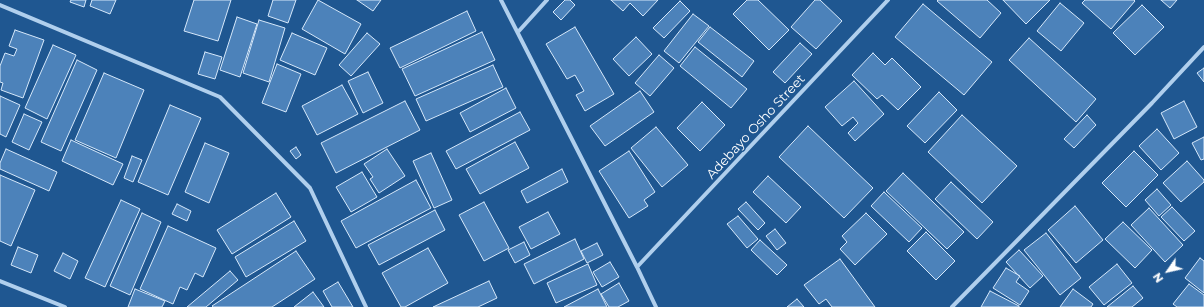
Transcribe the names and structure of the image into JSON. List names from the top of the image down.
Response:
{
  "streets": {
    "street": ["Adebayo Osho Street"]
  },
  "north": "bottom left"
}
